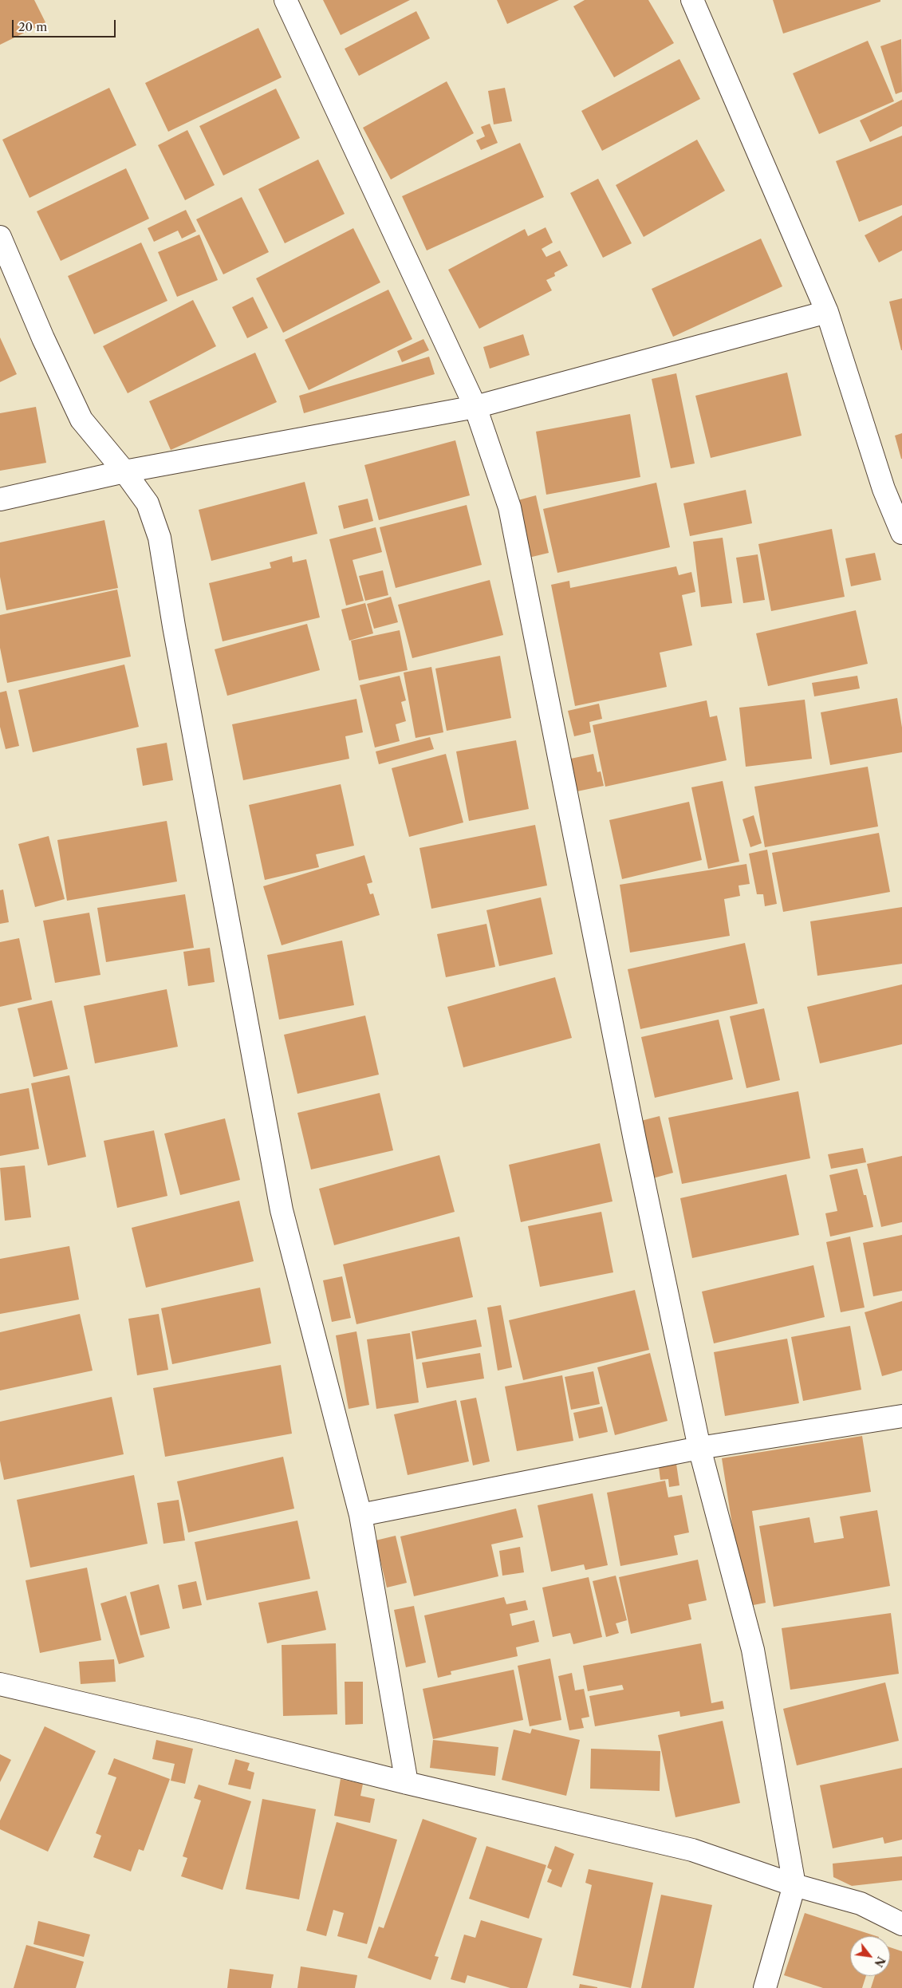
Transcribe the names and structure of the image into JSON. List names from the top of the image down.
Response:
{
  "scale_bar": "20 m",
  "north": "bottom right"
}
